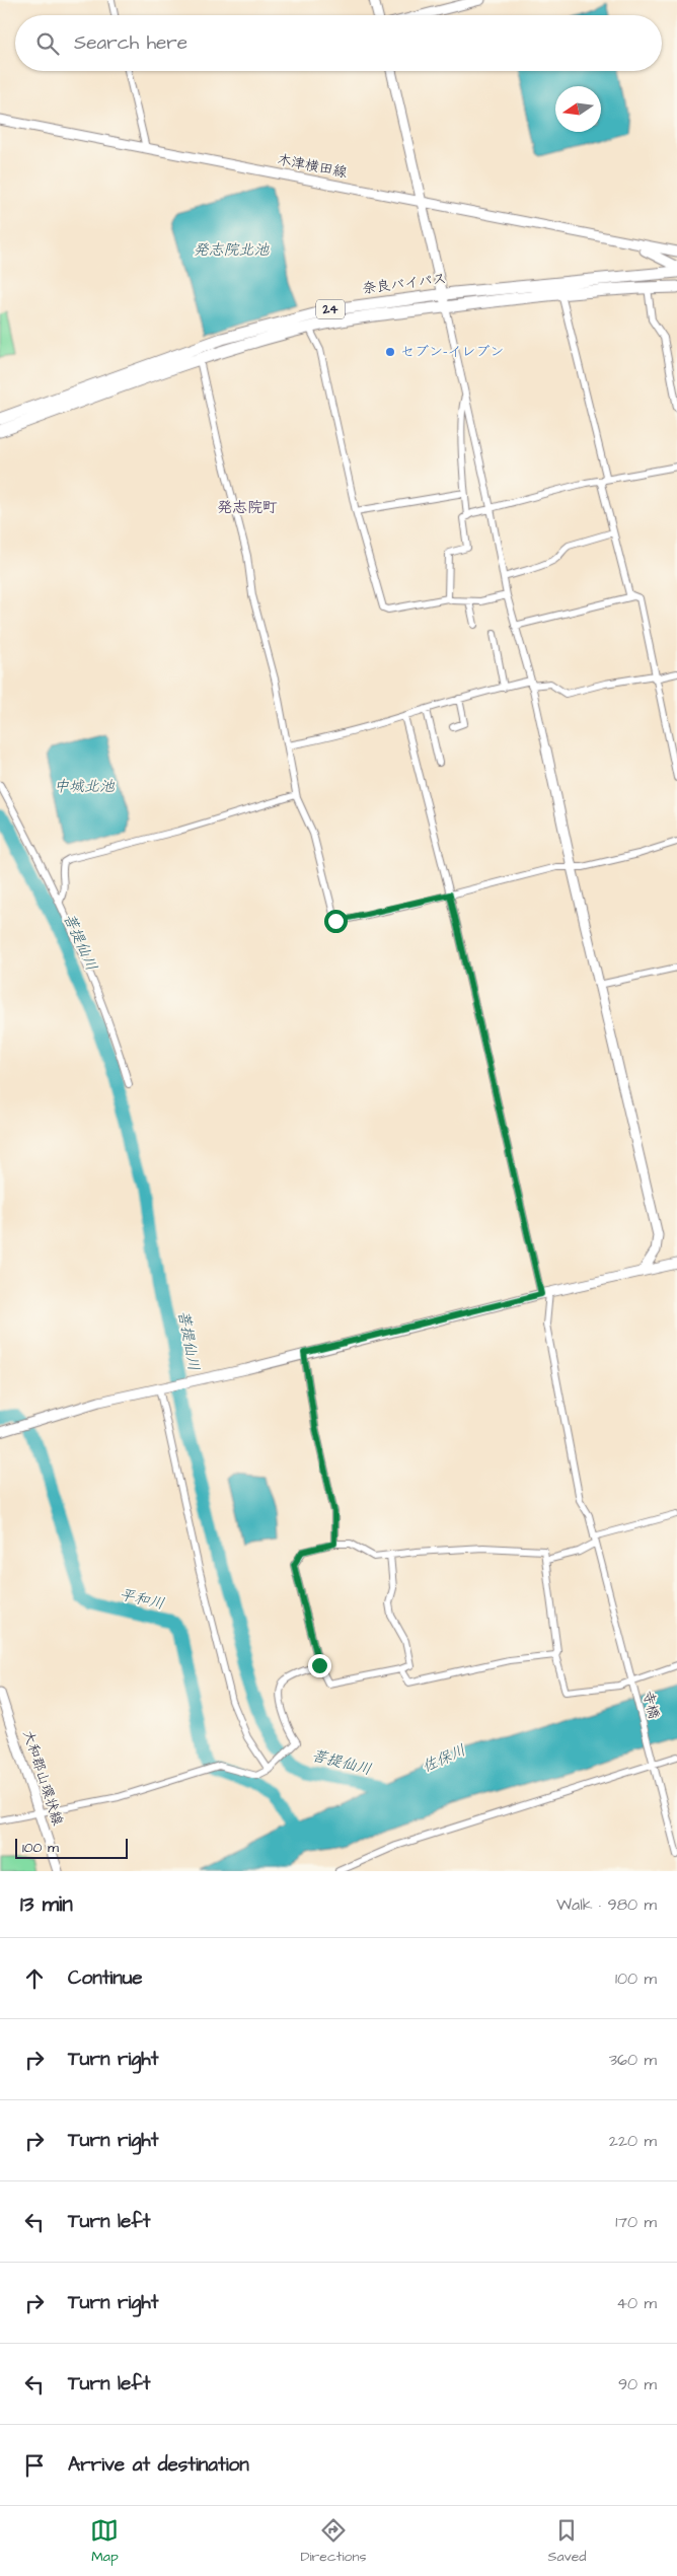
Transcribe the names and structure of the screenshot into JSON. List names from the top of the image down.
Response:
{
  "streets": {
    "highway": ["奈良バイパス", "24"],
    "street": ["木津横田線", "寺橋", "大和郡山環状線"]
  },
  "districts": ["発志院町"],
  "water": [
    "発志院北池",
    "中城北池",
    "菩提仙川",
    "平和川",
    "佐保川"
  ],
  "places": ["セブン-イレブン"],
  "scale_bar": "100 m",
  "north": "left",
  "page": {
    "search": "Search here",
    "scale": "100 m",
    "heading": ["13 min", "Walk · 980 m"],
    "list": [
      ["Continue", "100 m"],
      ["Turn right", "360 m"],
      ["Turn right", "220 m"],
      ["Turn left", "170 m"],
      ["Turn right", "40 m"],
      ["Turn left", "90 m"],
      "Arrive at destination"
    ],
    "nav": ["Map", "Directions", "Saved"]
  }
}
